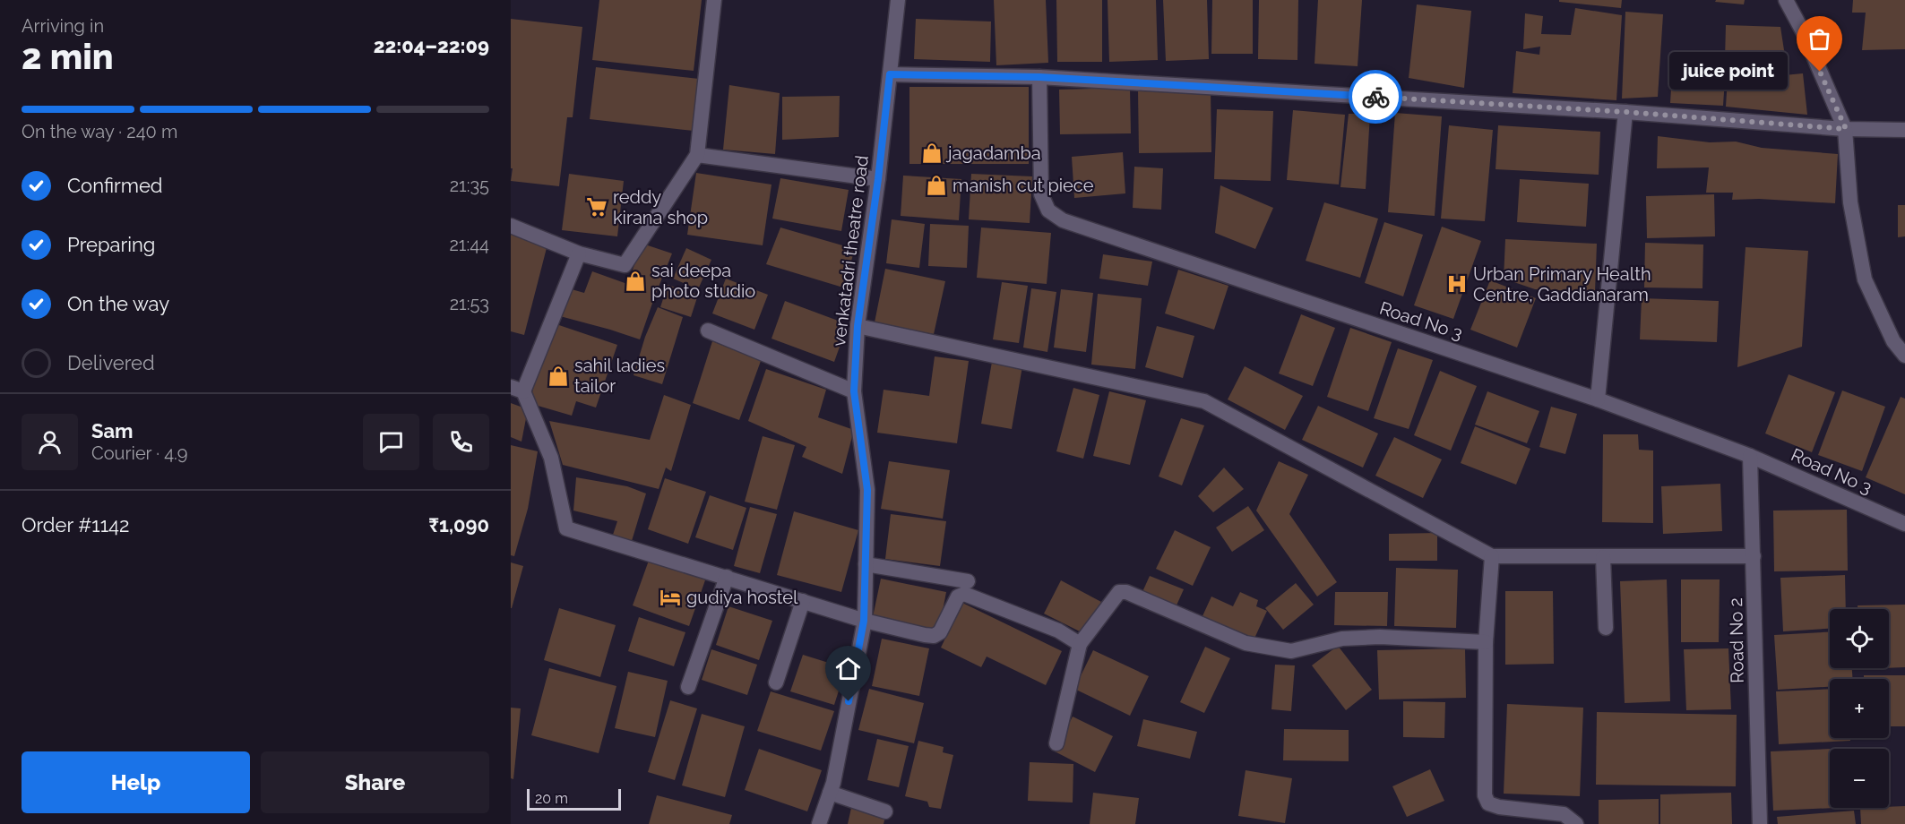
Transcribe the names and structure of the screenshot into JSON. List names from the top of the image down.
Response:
{
  "streets": {
    "street": ["venkatadri theatre road", "Road No 3", "Road No 2"]
  },
  "crossings": [
    ["Road No 3", "Road No 2"]
  ],
  "places": {
    "other": ["juice point"],
    "shop": [
      "jagadamba",
      "manish cut piece",
      "sai deepa photo studio",
      "sahil ladies tailor"
    ],
    "supermarket": ["reddy kirana shop"],
    "hospital": ["Urban Primary Health Centre, Gaddianaram"],
    "hotel": ["gudiya hostel"]
  },
  "scale_bar": "20 m",
  "page": {
    "heading": ["2 min", "Arriving in", "22:04–22:09"],
    "panel": [
      "Sam",
      "Courier · 4.9",
      "Order #1142",
      "₹1,090"
    ],
    "bubble": "juice point",
    "bar": "On the way · 240 m",
    "list": [
      ["Confirmed", "21:35"],
      ["Preparing", "21:44"],
      ["On the way", "21:53"],
      "Delivered"
    ],
    "map_buttons": ["+", "−"],
    "buttons": ["Help", "Share"],
    "scale": "20 m"
  }
}
